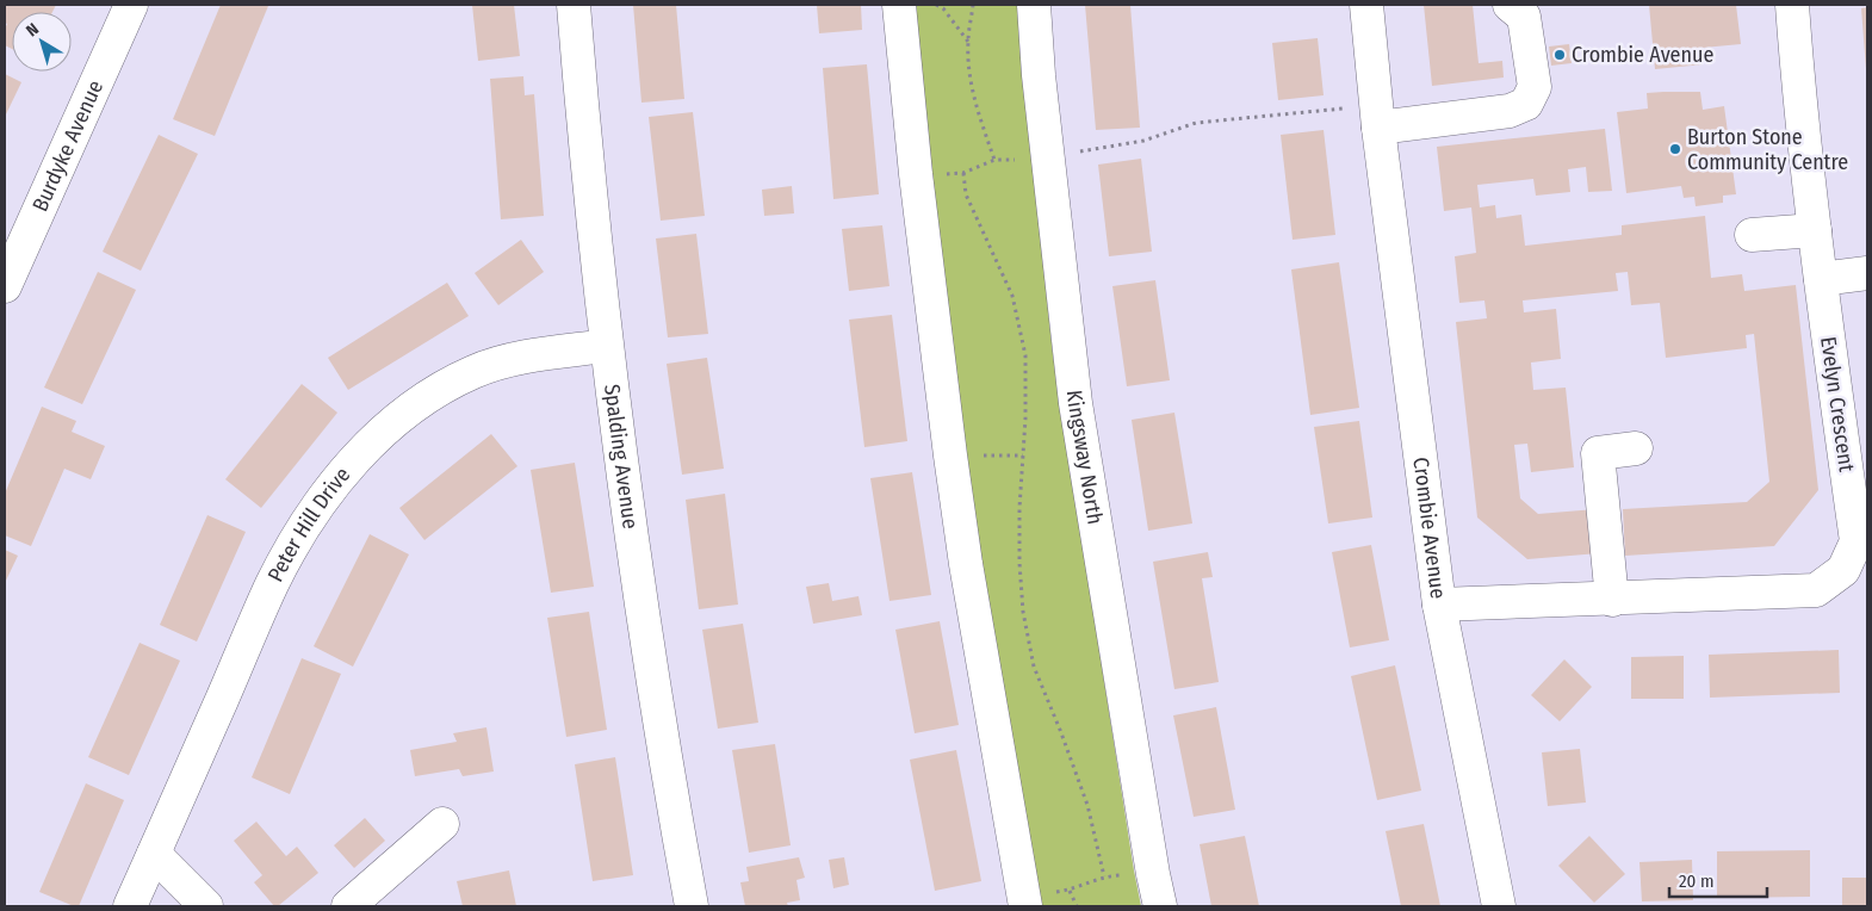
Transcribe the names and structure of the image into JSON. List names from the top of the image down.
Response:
{
  "streets": {
    "street": [
      "Burdyke Avenue",
      "Evelyn Crescent",
      "Spalding Avenue",
      "Kingsway North",
      "Peter Hill Drive",
      "Crombie Avenue"
    ]
  },
  "crossings": [
    ["Evelyn Crescent", "Crombie Avenue"],
    ["Spalding Avenue", "Peter Hill Drive"]
  ],
  "places": ["Crombie Avenue", "Burton Stone Community Centre"],
  "scale_bar": "20 m",
  "north": "top left"
}
